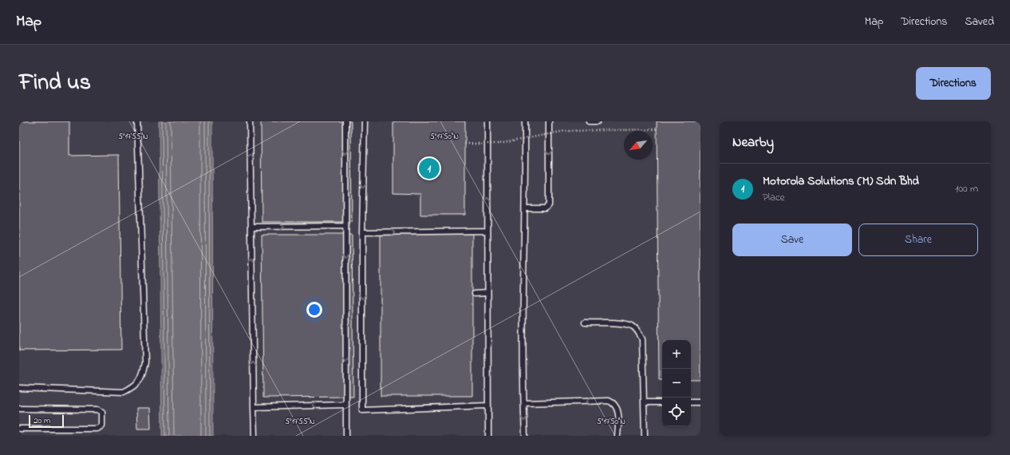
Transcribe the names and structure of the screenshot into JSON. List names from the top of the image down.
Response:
{
  "scale_bar": "20 m",
  "north": "bottom left",
  "page": {
    "header": "Map",
    "nav": ["Map", "Directions", "Saved"],
    "title": "Find us",
    "buttons": [
      "Directions",
      ["Save", "Share"]
    ],
    "heading": "Nearby",
    "pins": "1",
    "list": [
      {
        "mark": "1",
        "name": "Motorola Solutions (M) Sdn Bhd",
        "note": "Place",
        "value": "100 m"
      }
    ],
    "map_buttons": ["+", "−"],
    "scale": "20 m"
  },
  "coordinates": ["5°17'55\"N", "5°17'50\"N"]
}
